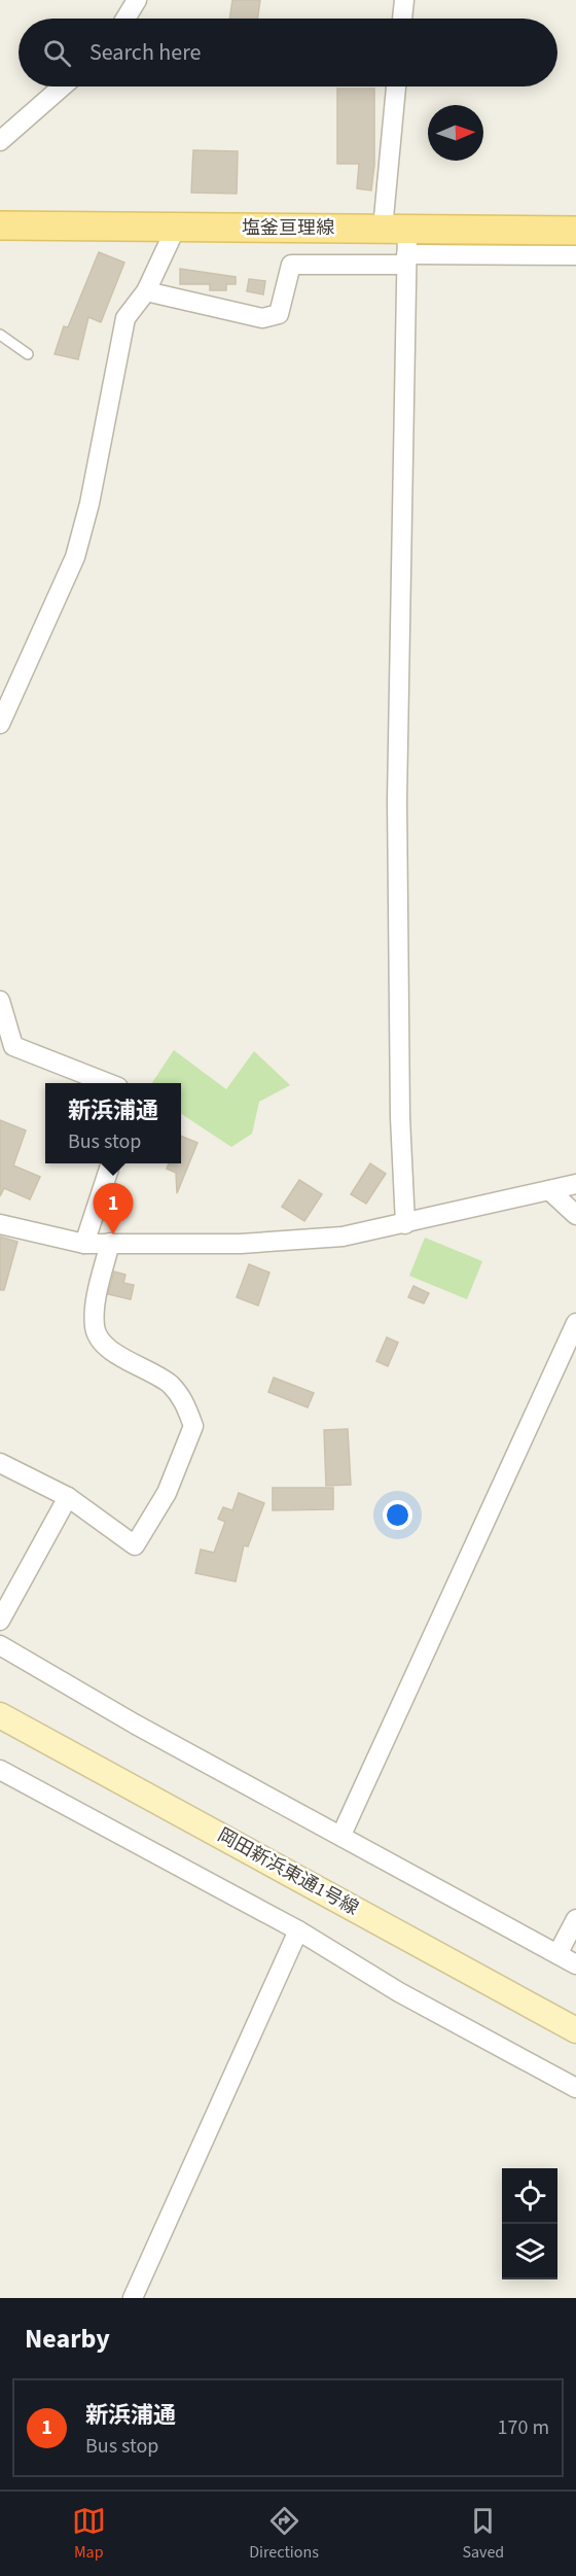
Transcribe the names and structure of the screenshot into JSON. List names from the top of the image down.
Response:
{
  "streets": {
    "main road": ["塩釜亘理線"],
    "street": ["岡田新浜東通1号線"]
  },
  "north": "right",
  "page": {
    "search": "Search here",
    "popup": ["新浜浦通", "Bus stop"],
    "pins": "1",
    "heading": "Nearby",
    "list": [
      {
        "mark": "1",
        "name": "新浜浦通",
        "note": "Bus stop",
        "value": "170 m"
      }
    ],
    "nav": ["Map", "Directions", "Saved"]
  }
}
